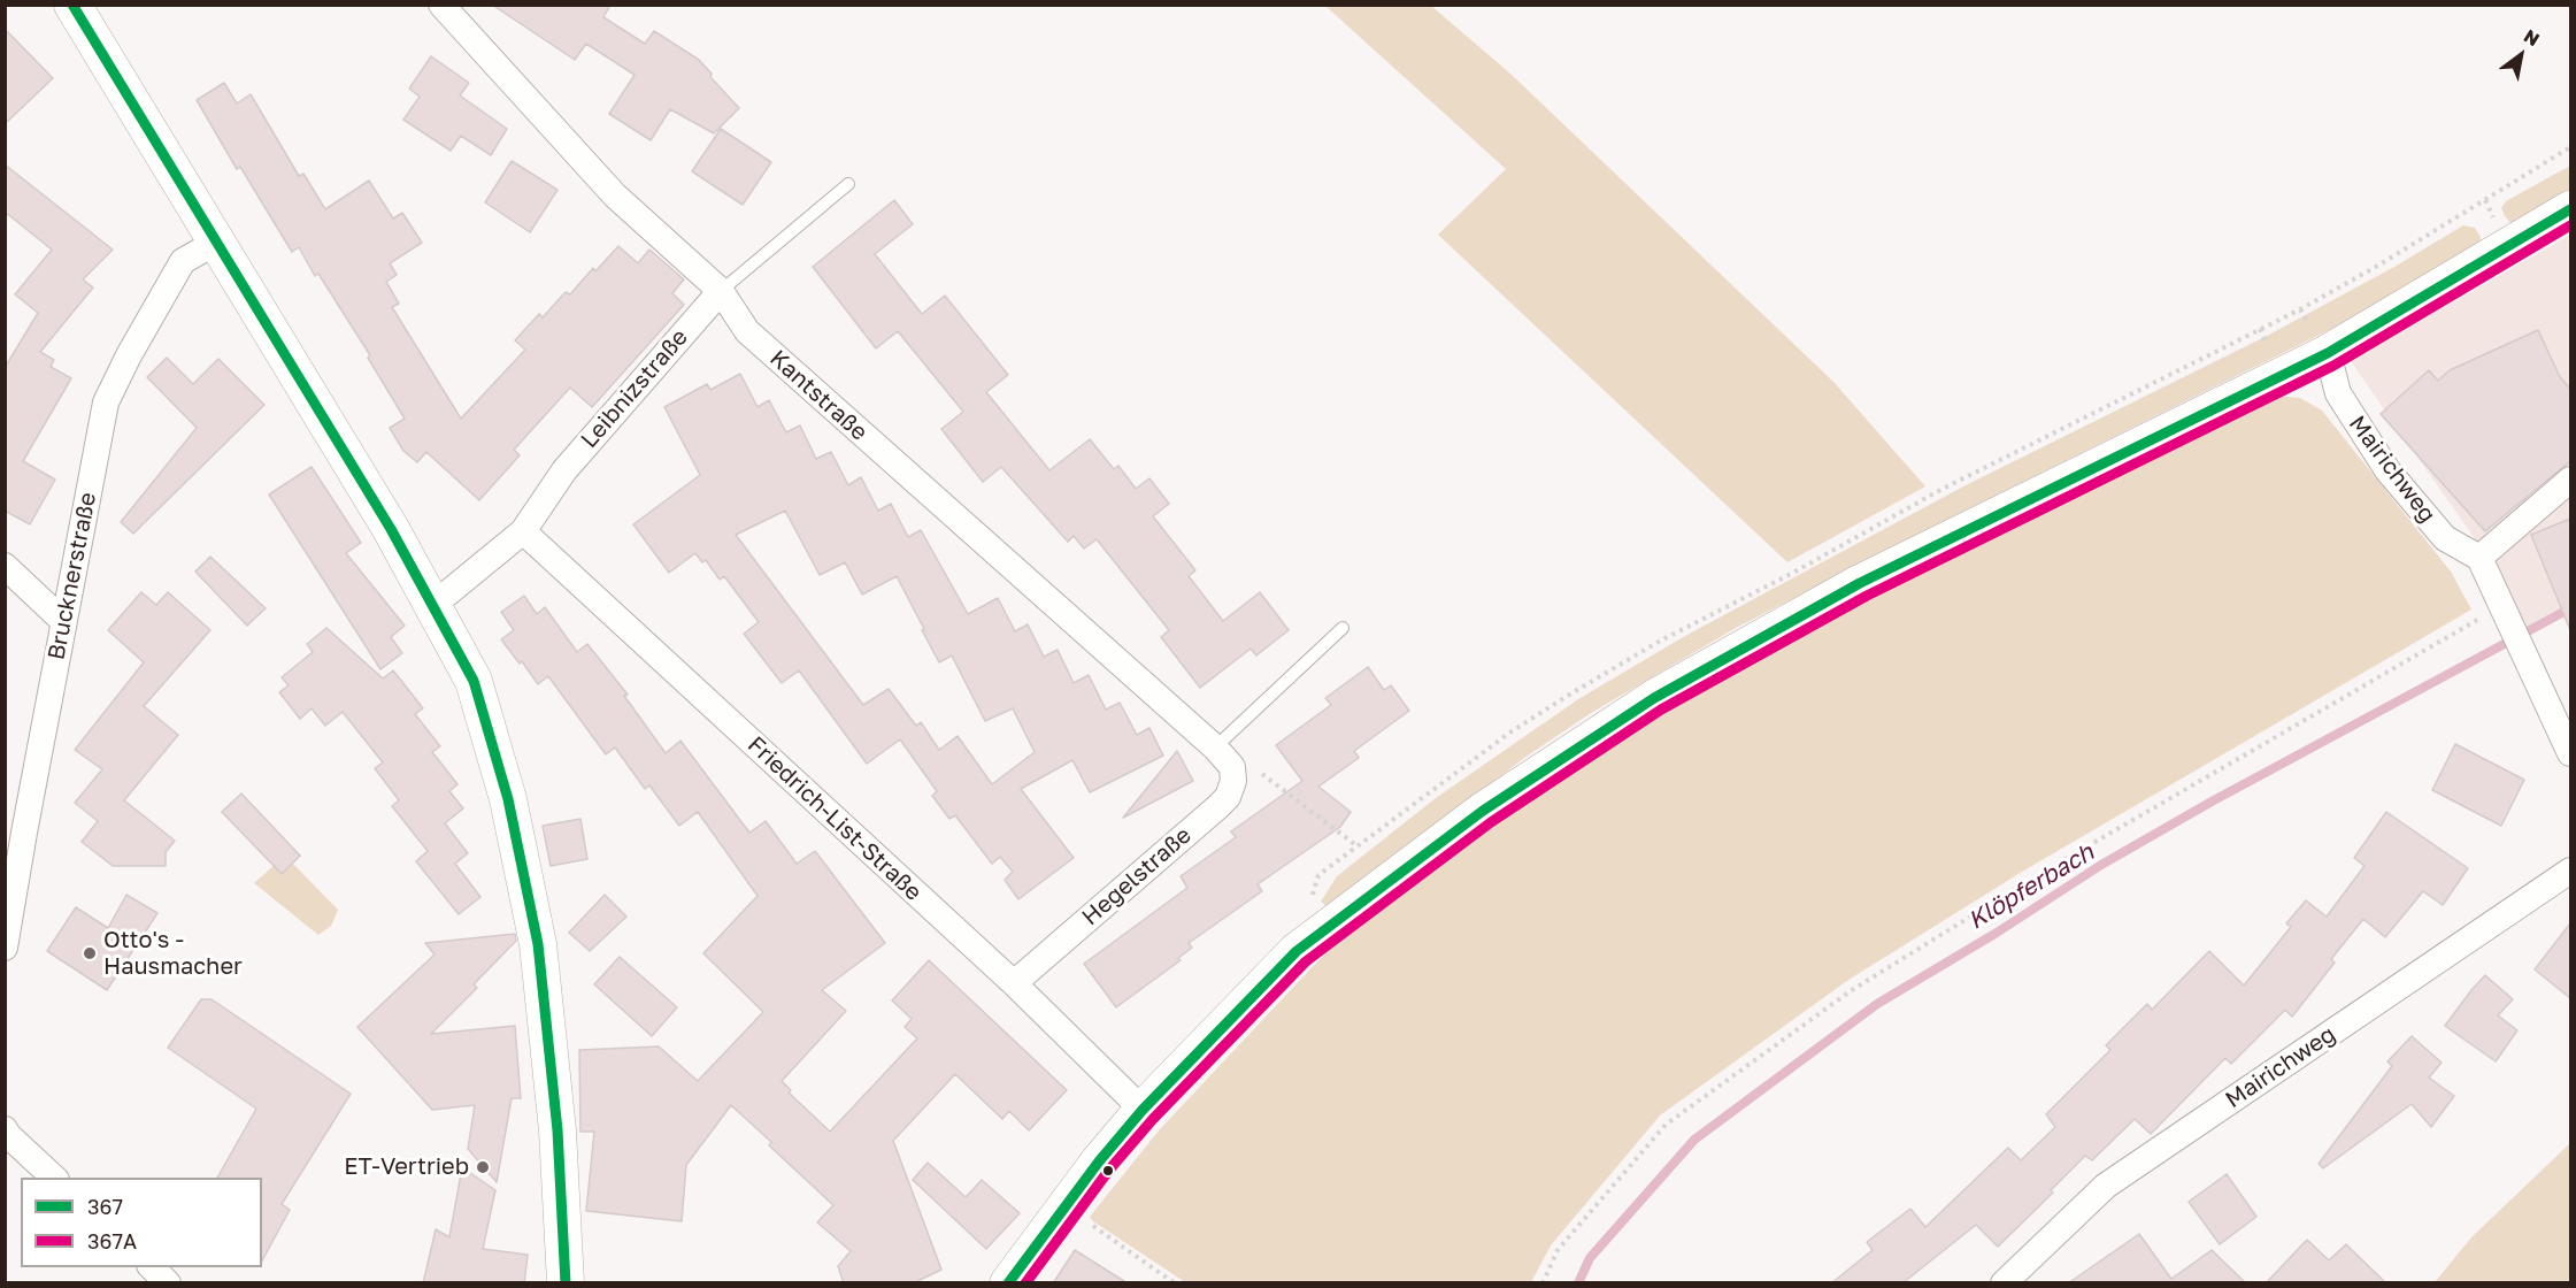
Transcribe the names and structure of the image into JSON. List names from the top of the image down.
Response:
{
  "streets": {
    "street": [
      "Leibnizstraße",
      "Kantstraße",
      "Mairichweg",
      "Brucknerstraße",
      "Friedrich-List-Straße",
      "Hegelstraße"
    ]
  },
  "crossings": [
    ["Leibnizstraße", "Kantstraße"],
    ["Leibnizstraße", "Friedrich-List-Straße"],
    ["Kantstraße", "Hegelstraße"],
    ["Friedrich-List-Straße", "Hegelstraße"]
  ],
  "water": ["Klöpferbach"],
  "places": ["Otto's - Hausmacher", "ET-Vertrieb"],
  "lines": ["transit line 367", "transit line 367A"],
  "legend": ["367", "367A"],
  "north": "top right"
}
